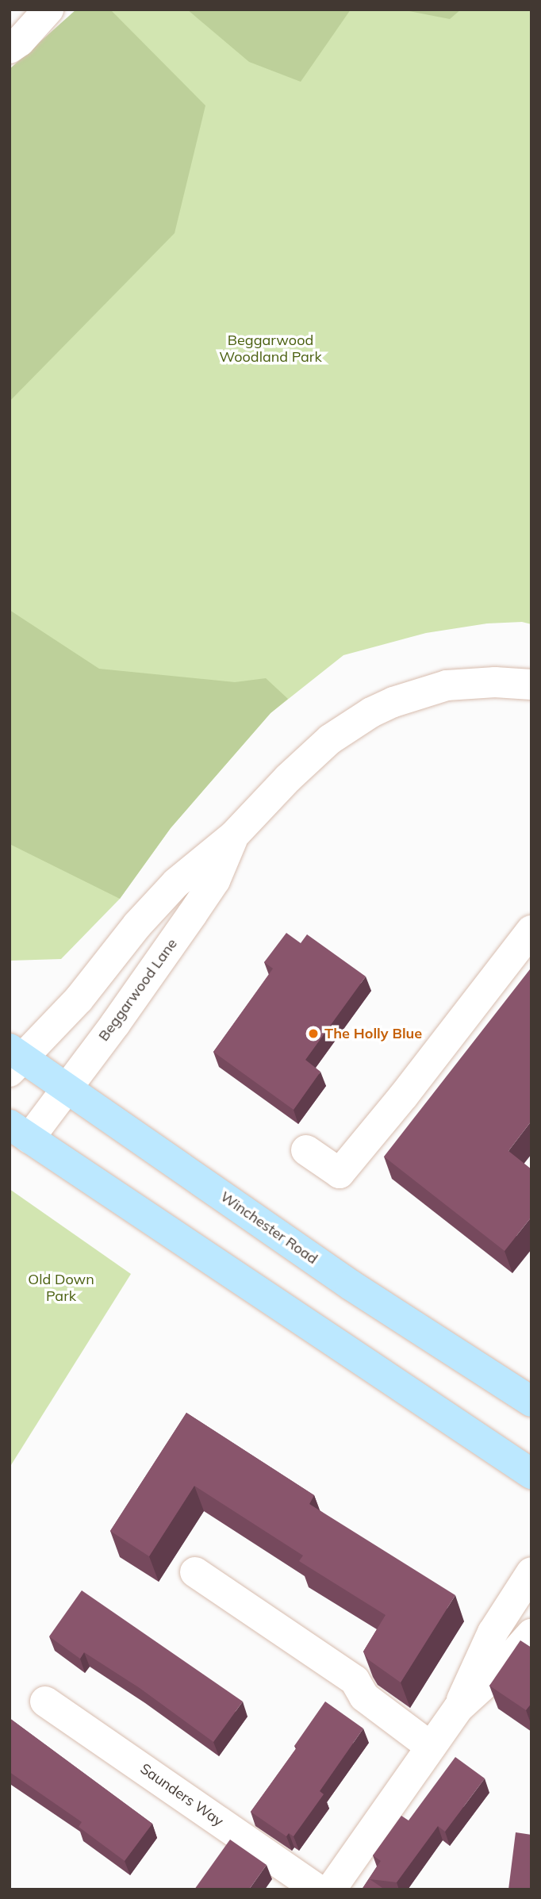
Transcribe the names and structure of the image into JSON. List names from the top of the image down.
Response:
{
  "streets": {
    "main road": ["Winchester Road"],
    "street": ["Beggarwood Lane", "Saunders Way"]
  },
  "crossings": [
    ["Beggarwood Lane", "Winchester Road"]
  ],
  "parks": ["Beggarwood Woodland Park", "Old Down Park"],
  "places": ["The Holly Blue"]
}
